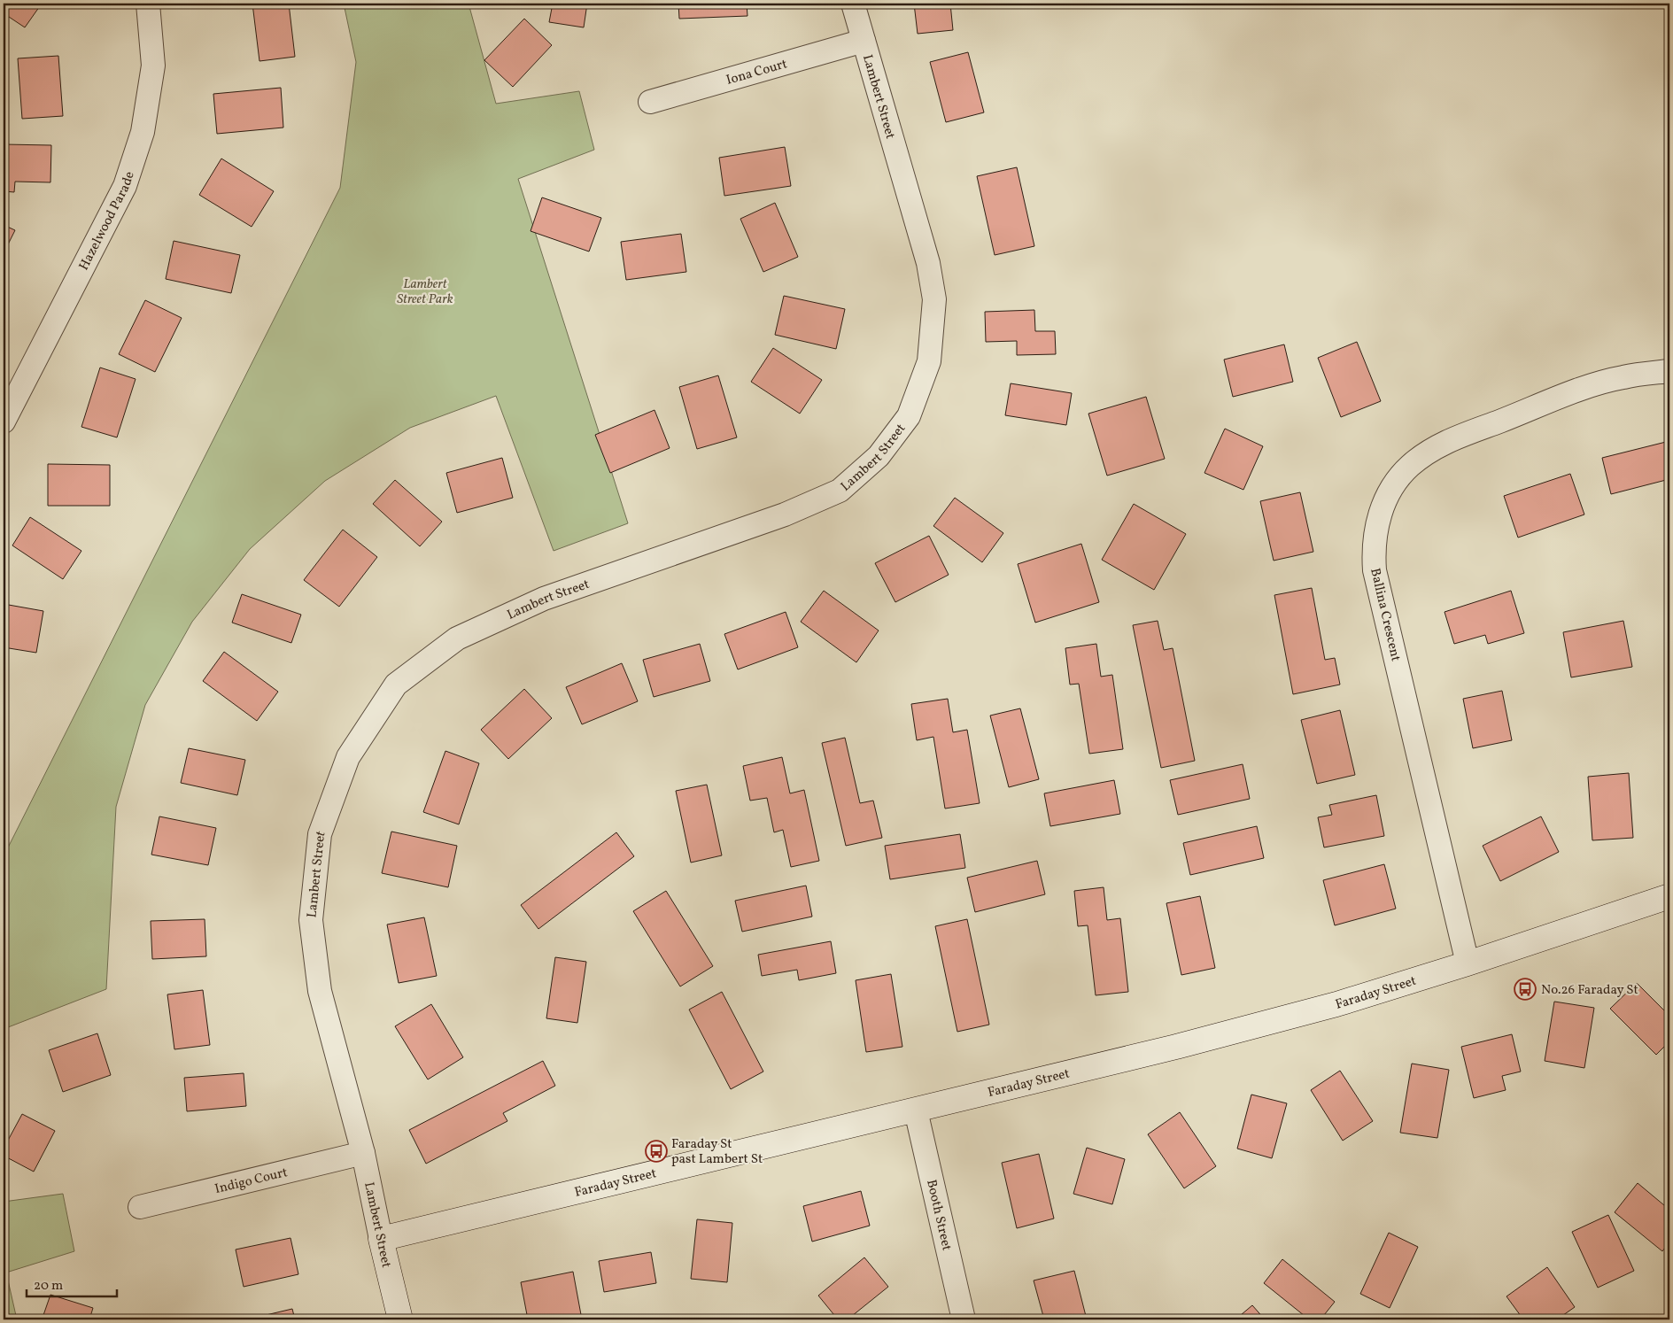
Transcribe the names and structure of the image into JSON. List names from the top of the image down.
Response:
{
  "streets": {
    "street": [
      "Iona Court",
      "Lambert Street",
      "Hazelwood Parade",
      "Ballina Crescent",
      "Faraday Street",
      "Indigo Court",
      "Booth Street"
    ]
  },
  "crossings": [
    ["Iona Court", "Lambert Street"],
    ["Lambert Street", "Faraday Street"],
    ["Lambert Street", "Indigo Court"],
    ["Ballina Crescent", "Faraday Street"],
    ["Faraday Street", "Booth Street"]
  ],
  "parks": ["Lambert Street Park"],
  "places": {
    "bus stop": ["No.26 Faraday St", "Faraday St past Lambert St"]
  },
  "scale_bar": "20 m"
}
